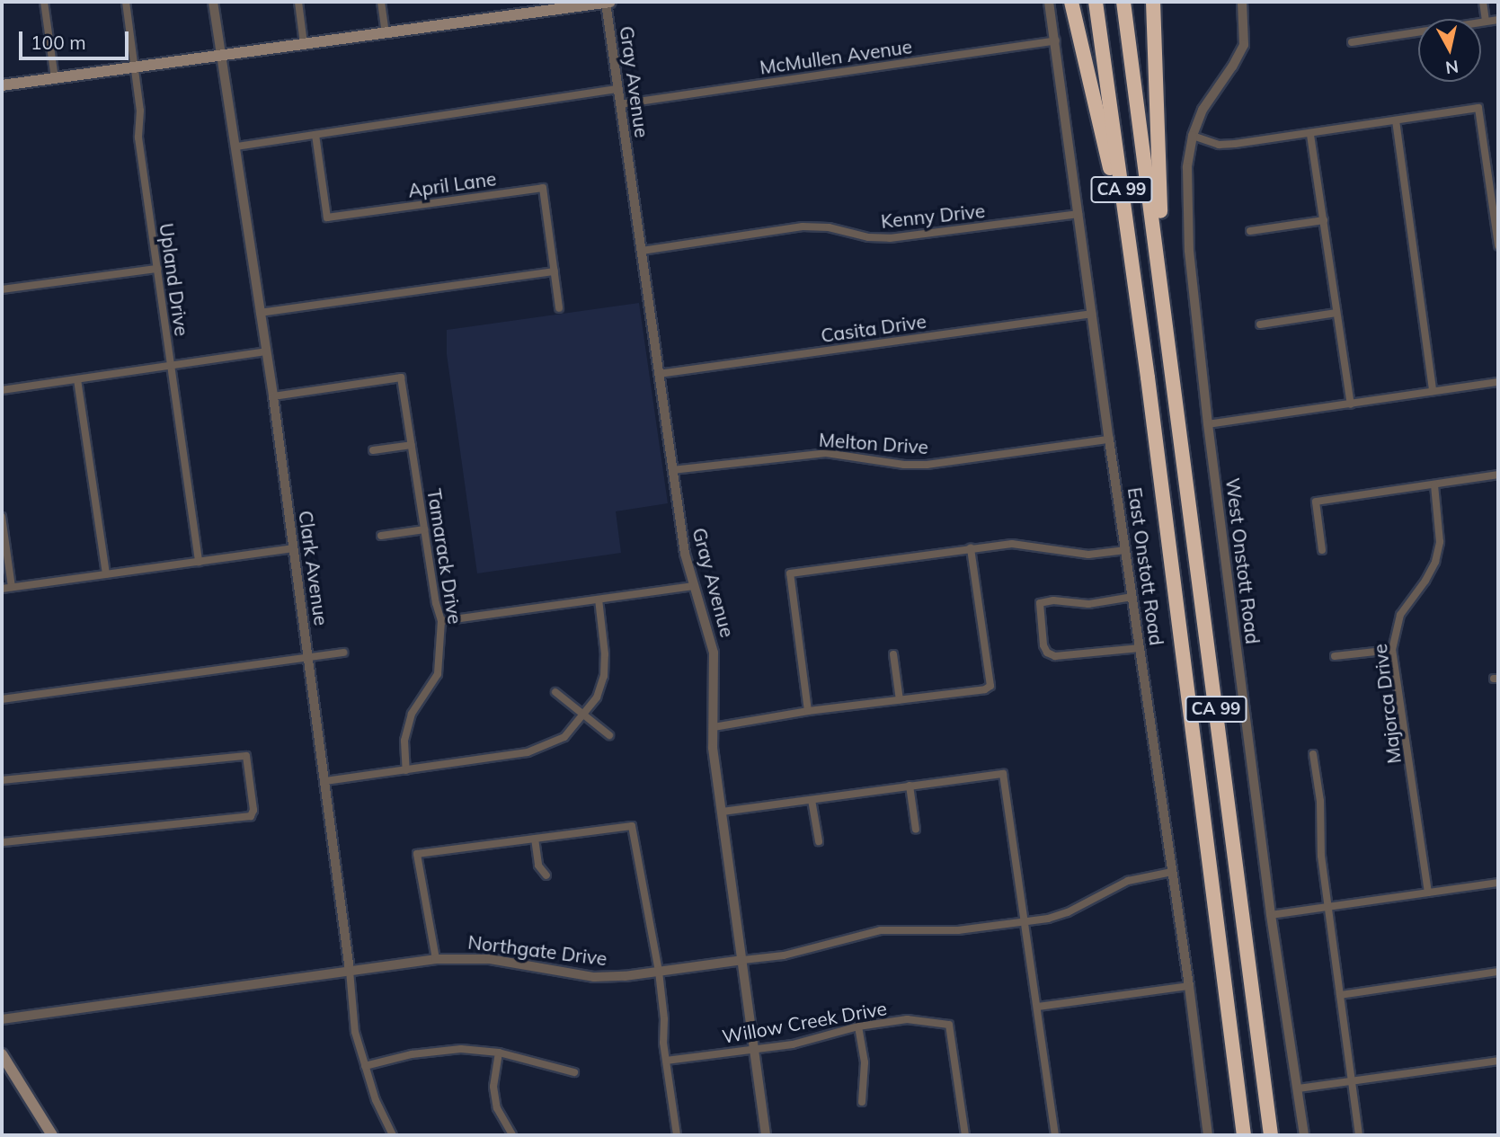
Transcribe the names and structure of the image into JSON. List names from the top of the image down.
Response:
{
  "streets": {
    "highway": ["CA 99"],
    "street": [
      "McMullen Avenue",
      "Gray Avenue",
      "April Lane",
      "Kenny Drive",
      "Upland Drive",
      "Casita Drive",
      "Melton Drive",
      "Tamarack Drive",
      "West Onstott Road",
      "East Onstott Road",
      "Clark Avenue",
      "Majorca Drive",
      "Northgate Drive",
      "Willow Creek Drive"
    ]
  },
  "crossings": [
    ["McMullen Avenue", "Gray Avenue"],
    ["McMullen Avenue", "East Onstott Road"],
    ["Gray Avenue", "Kenny Drive"],
    ["Gray Avenue", "Casita Drive"],
    ["Gray Avenue", "Melton Drive"],
    ["Gray Avenue", "Northgate Drive"],
    ["Gray Avenue", "Willow Creek Drive"],
    ["Kenny Drive", "East Onstott Road"],
    ["Casita Drive", "East Onstott Road"],
    ["Melton Drive", "East Onstott Road"],
    ["Tamarack Drive", "Clark Avenue"],
    ["East Onstott Road", "Northgate Drive"],
    ["Clark Avenue", "Northgate Drive"]
  ],
  "scale_bar": "100 m",
  "north": "bottom"
}
